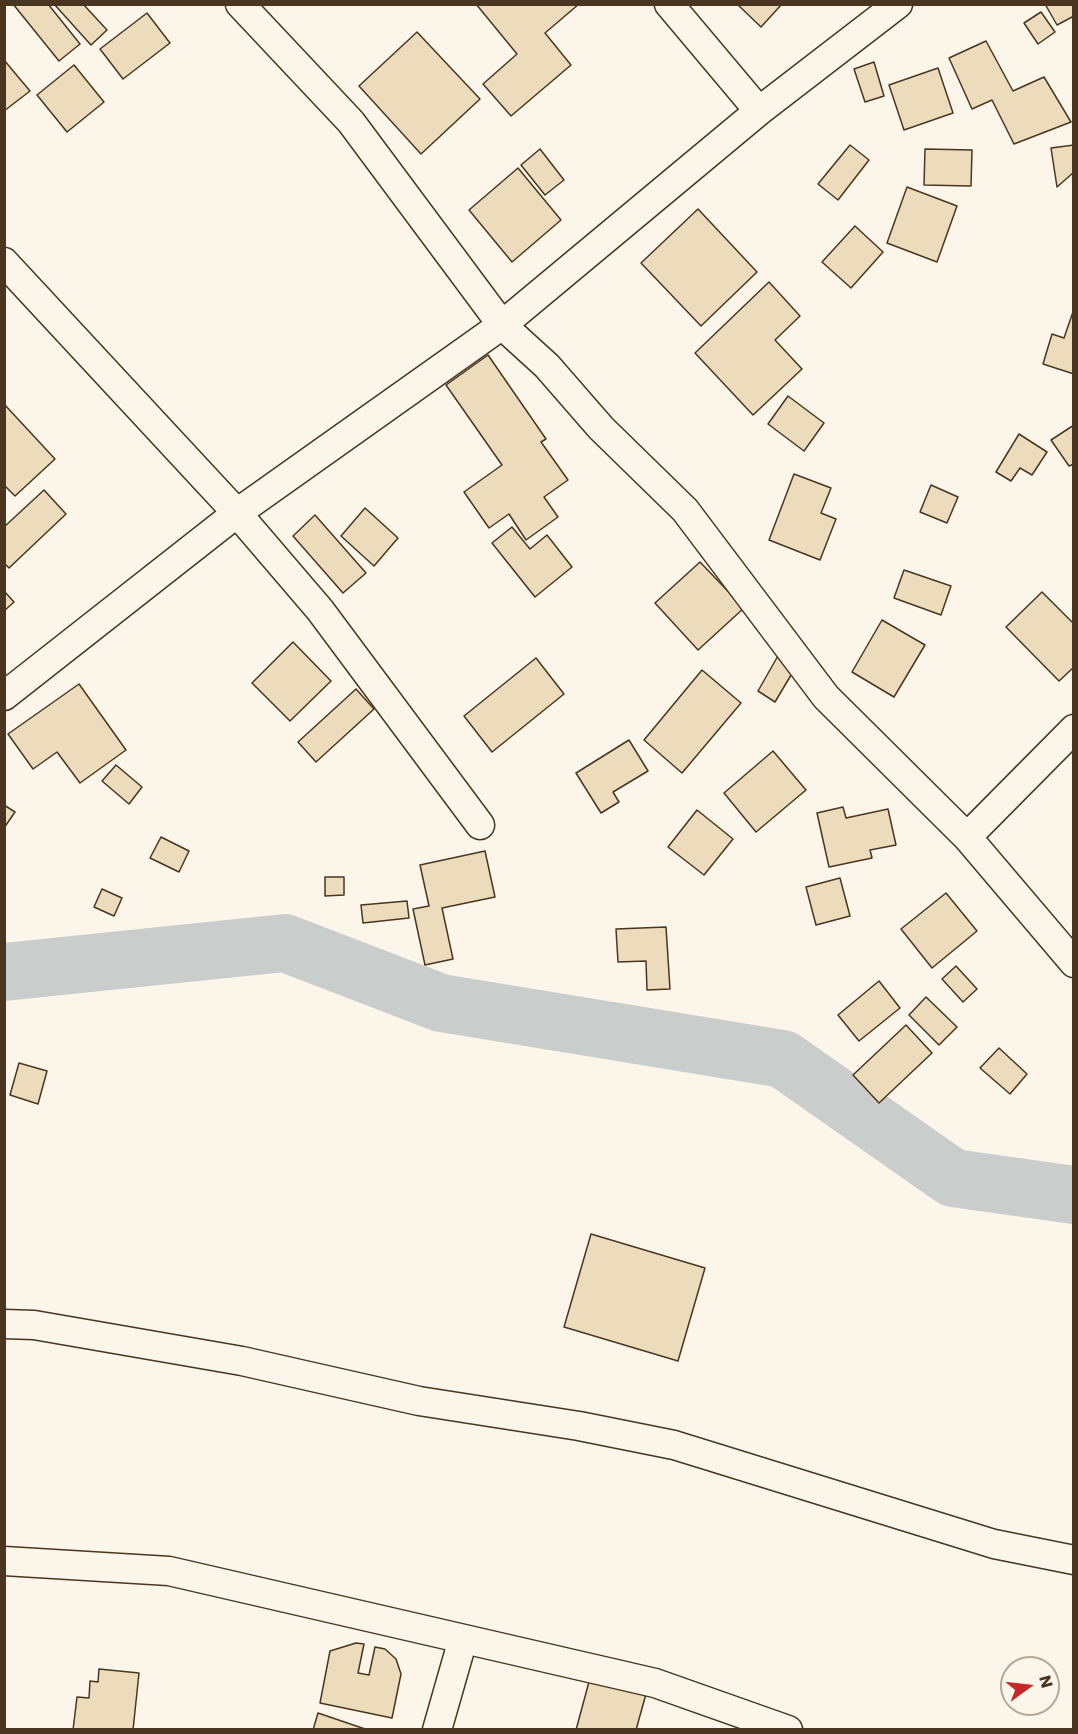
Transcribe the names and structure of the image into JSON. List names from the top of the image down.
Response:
{
  "north": "right"
}
